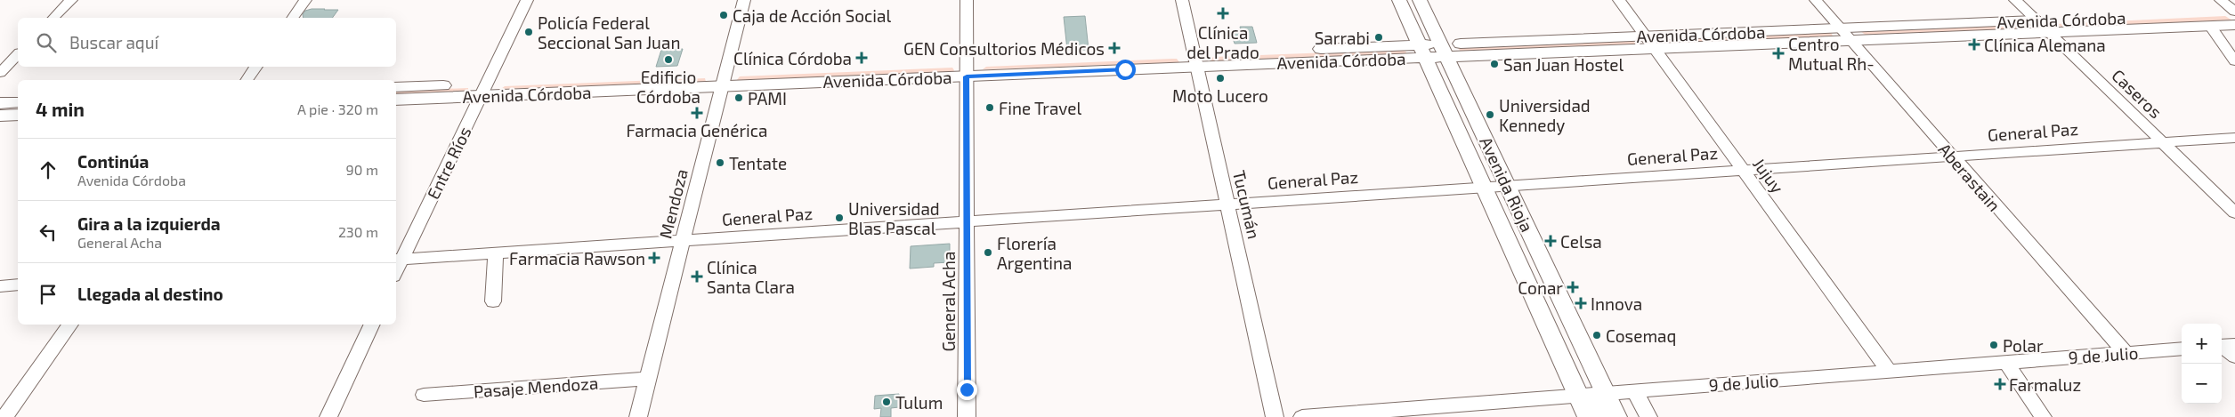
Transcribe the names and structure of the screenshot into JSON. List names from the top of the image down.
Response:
{
  "streets": {
    "main road": ["Avenida Córdoba", "Avenida Rioja"],
    "street": [
      "Caseros",
      "General Paz",
      "Entre Ríos",
      "Jujuy",
      "Aberastain",
      "Mendoza",
      "Tucumán",
      "General Acha",
      "9 de Julio",
      "Pasaje Mendoza"
    ]
  },
  "crossings": [
    ["Avenida Córdoba", "Caseros"],
    ["Avenida Córdoba", "Entre Ríos"],
    ["Avenida Córdoba", "Jujuy"],
    ["Avenida Córdoba", "Aberastain"],
    ["Avenida Córdoba", "Avenida Rioja"],
    ["Avenida Córdoba", "Mendoza"],
    ["Avenida Córdoba", "Tucumán"],
    ["Avenida Córdoba", "General Acha"],
    ["Caseros", "General Paz"],
    ["General Paz", "Entre Ríos"],
    ["General Paz", "Jujuy"],
    ["General Paz", "Aberastain"],
    ["General Paz", "Avenida Rioja"],
    ["General Paz", "Mendoza"],
    ["General Paz", "Tucumán"],
    ["General Paz", "General Acha"],
    ["Jujuy", "9 de Julio"],
    ["Aberastain", "9 de Julio"],
    ["Avenida Rioja", "9 de Julio"],
    ["Mendoza", "Pasaje Mendoza"]
  ],
  "places": {
    "health": [
      "Clínica del Prado",
      "Clínica Alemana",
      "GEN Consultorios Médicos",
      "Centro Mutual Rh-",
      "Clínica Córdoba",
      "Farmacia Genérica",
      "Celsa",
      "Farmacia Rawson",
      "Clínica Santa Clara",
      "Conar",
      "Innova",
      "Farmaluz"
    ],
    "other": [
      "Caja de Acción Social",
      "Policía Federal Seccional San Juan",
      "Sarrabi",
      "Edificio Córdoba",
      "San Juan Hostel",
      "Moto Lucero",
      "PAMI",
      "Fine Travel",
      "Universidad Kennedy",
      "Tentate",
      "Universidad Blas Pascal",
      "Florería Argentina",
      "Cosemaq",
      "Polar",
      "Tulum"
    ]
  },
  "page": {
    "search": "Buscar aquí",
    "heading": ["4 min", "A pie · 320 m"],
    "list": [
      ["Continúa", "Avenida Córdoba", "90 m"],
      ["Gira a la izquierda", "General Acha", "230 m"],
      "Llegada al destino"
    ],
    "map_buttons": ["+", "−"]
  }
}
